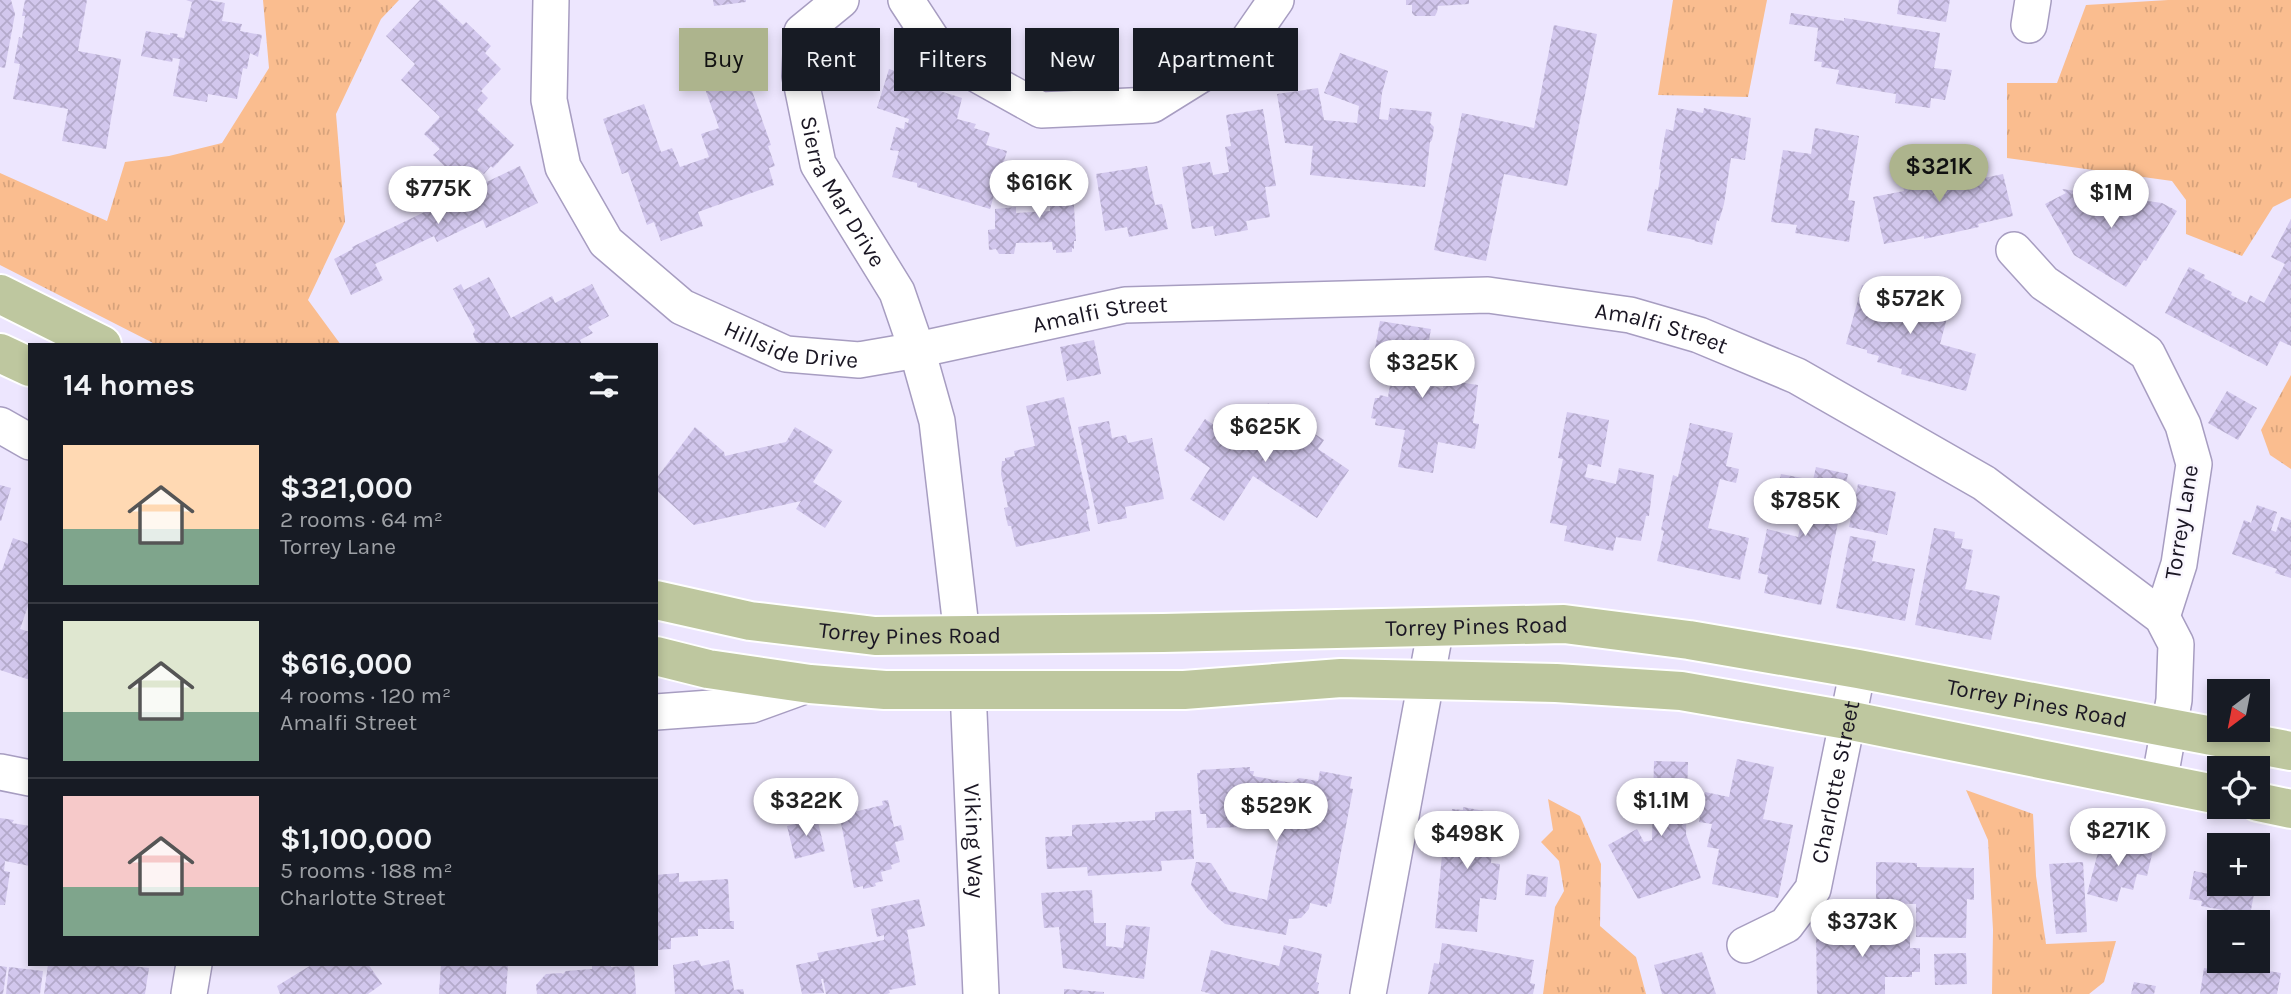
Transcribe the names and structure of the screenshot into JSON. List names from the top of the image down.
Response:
{
  "streets": {
    "main road": ["Torrey Pines Road"],
    "street": [
      "Sierra Mar Drive",
      "Amalfi Street",
      "Hillside Drive",
      "Torrey Lane",
      "Charlotte Street",
      "Viking Way"
    ]
  },
  "crossings": [
    ["Sierra Mar Drive", "Amalfi Street"],
    ["Sierra Mar Drive", "Hillside Drive"],
    ["Amalfi Street", "Hillside Drive"],
    ["Amalfi Street", "Torrey Lane"],
    ["Amalfi Street", "Torrey Pines Road"],
    ["Torrey Pines Road", "Charlotte Street"]
  ],
  "north": "bottom left",
  "page": {
    "chip": [
      "Buy",
      "Rent",
      "Filters",
      "New",
      "Apartment"
    ],
    "price": [
      "$321K",
      "$616K",
      "$775K",
      "$1M",
      "$572K",
      "$325K",
      "$625K",
      "$785K",
      "$322K",
      "$1.1M",
      "$529K",
      "$271K",
      "$498K",
      "$373K"
    ],
    "heading": "14 homes",
    "list": [
      {
        "name": "$321,000",
        "note": "2 rooms · 64 m² · Torrey Lane"
      },
      {
        "name": "$616,000",
        "note": "4 rooms · 120 m² · Amalfi Street"
      },
      {
        "name": "$1,100,000",
        "note": "5 rooms · 188 m² · Charlotte Street"
      }
    ],
    "map_buttons": ["+", "−"]
  }
}
